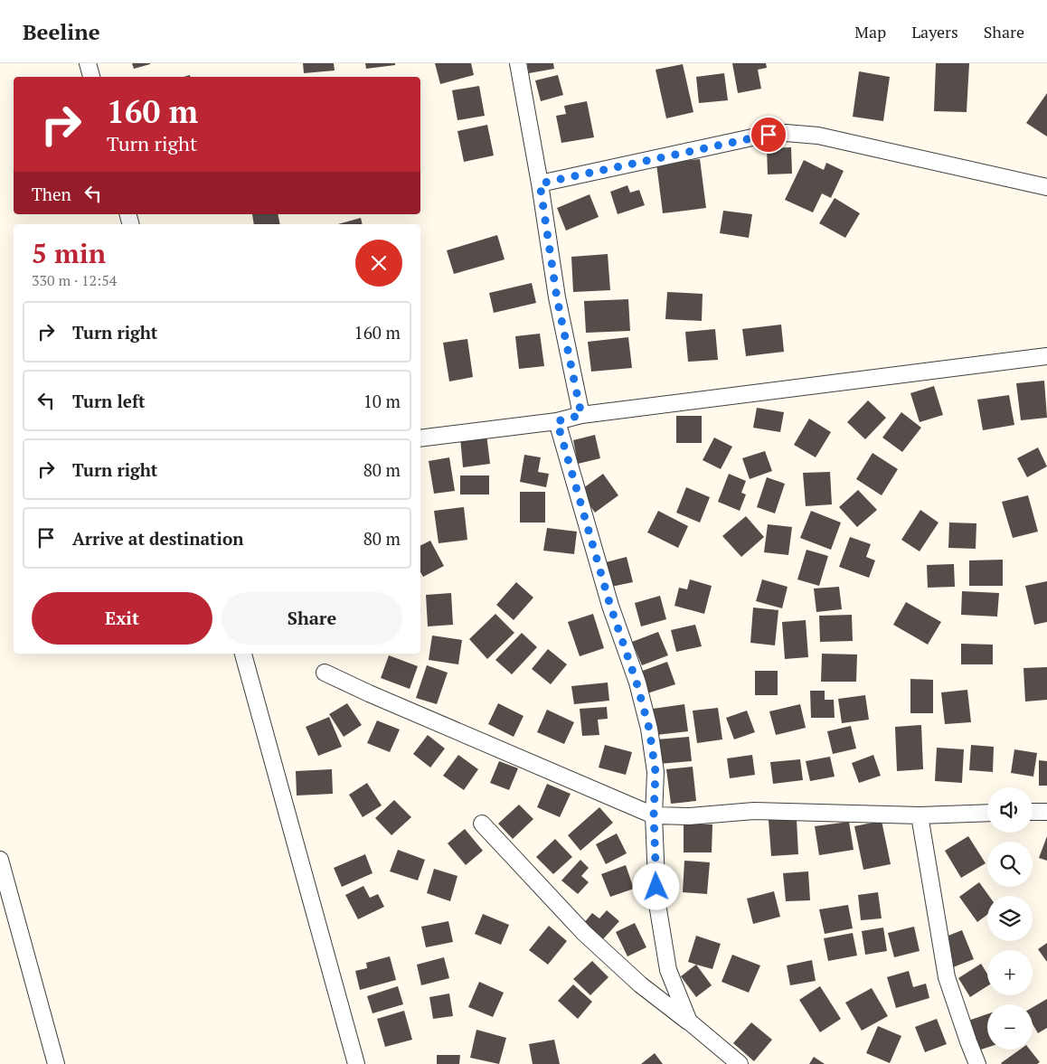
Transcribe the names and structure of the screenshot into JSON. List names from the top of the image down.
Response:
{
  "page": {
    "header": "Beeline",
    "nav": ["Map", "Layers", "Share"],
    "turn": ["160 m", "Turn right"],
    "then": "Then",
    "heading": ["5 min", "330 m · 12:54"],
    "list": [
      {
        "name": "Turn right",
        "value": "160 m"
      },
      {
        "name": "Turn left",
        "value": "10 m"
      },
      {
        "name": "Turn right",
        "value": "80 m"
      },
      {
        "name": "Arrive at destination",
        "value": "80 m"
      }
    ],
    "buttons": ["Exit", "Share"],
    "map_buttons": ["+", "−"]
  }
}
